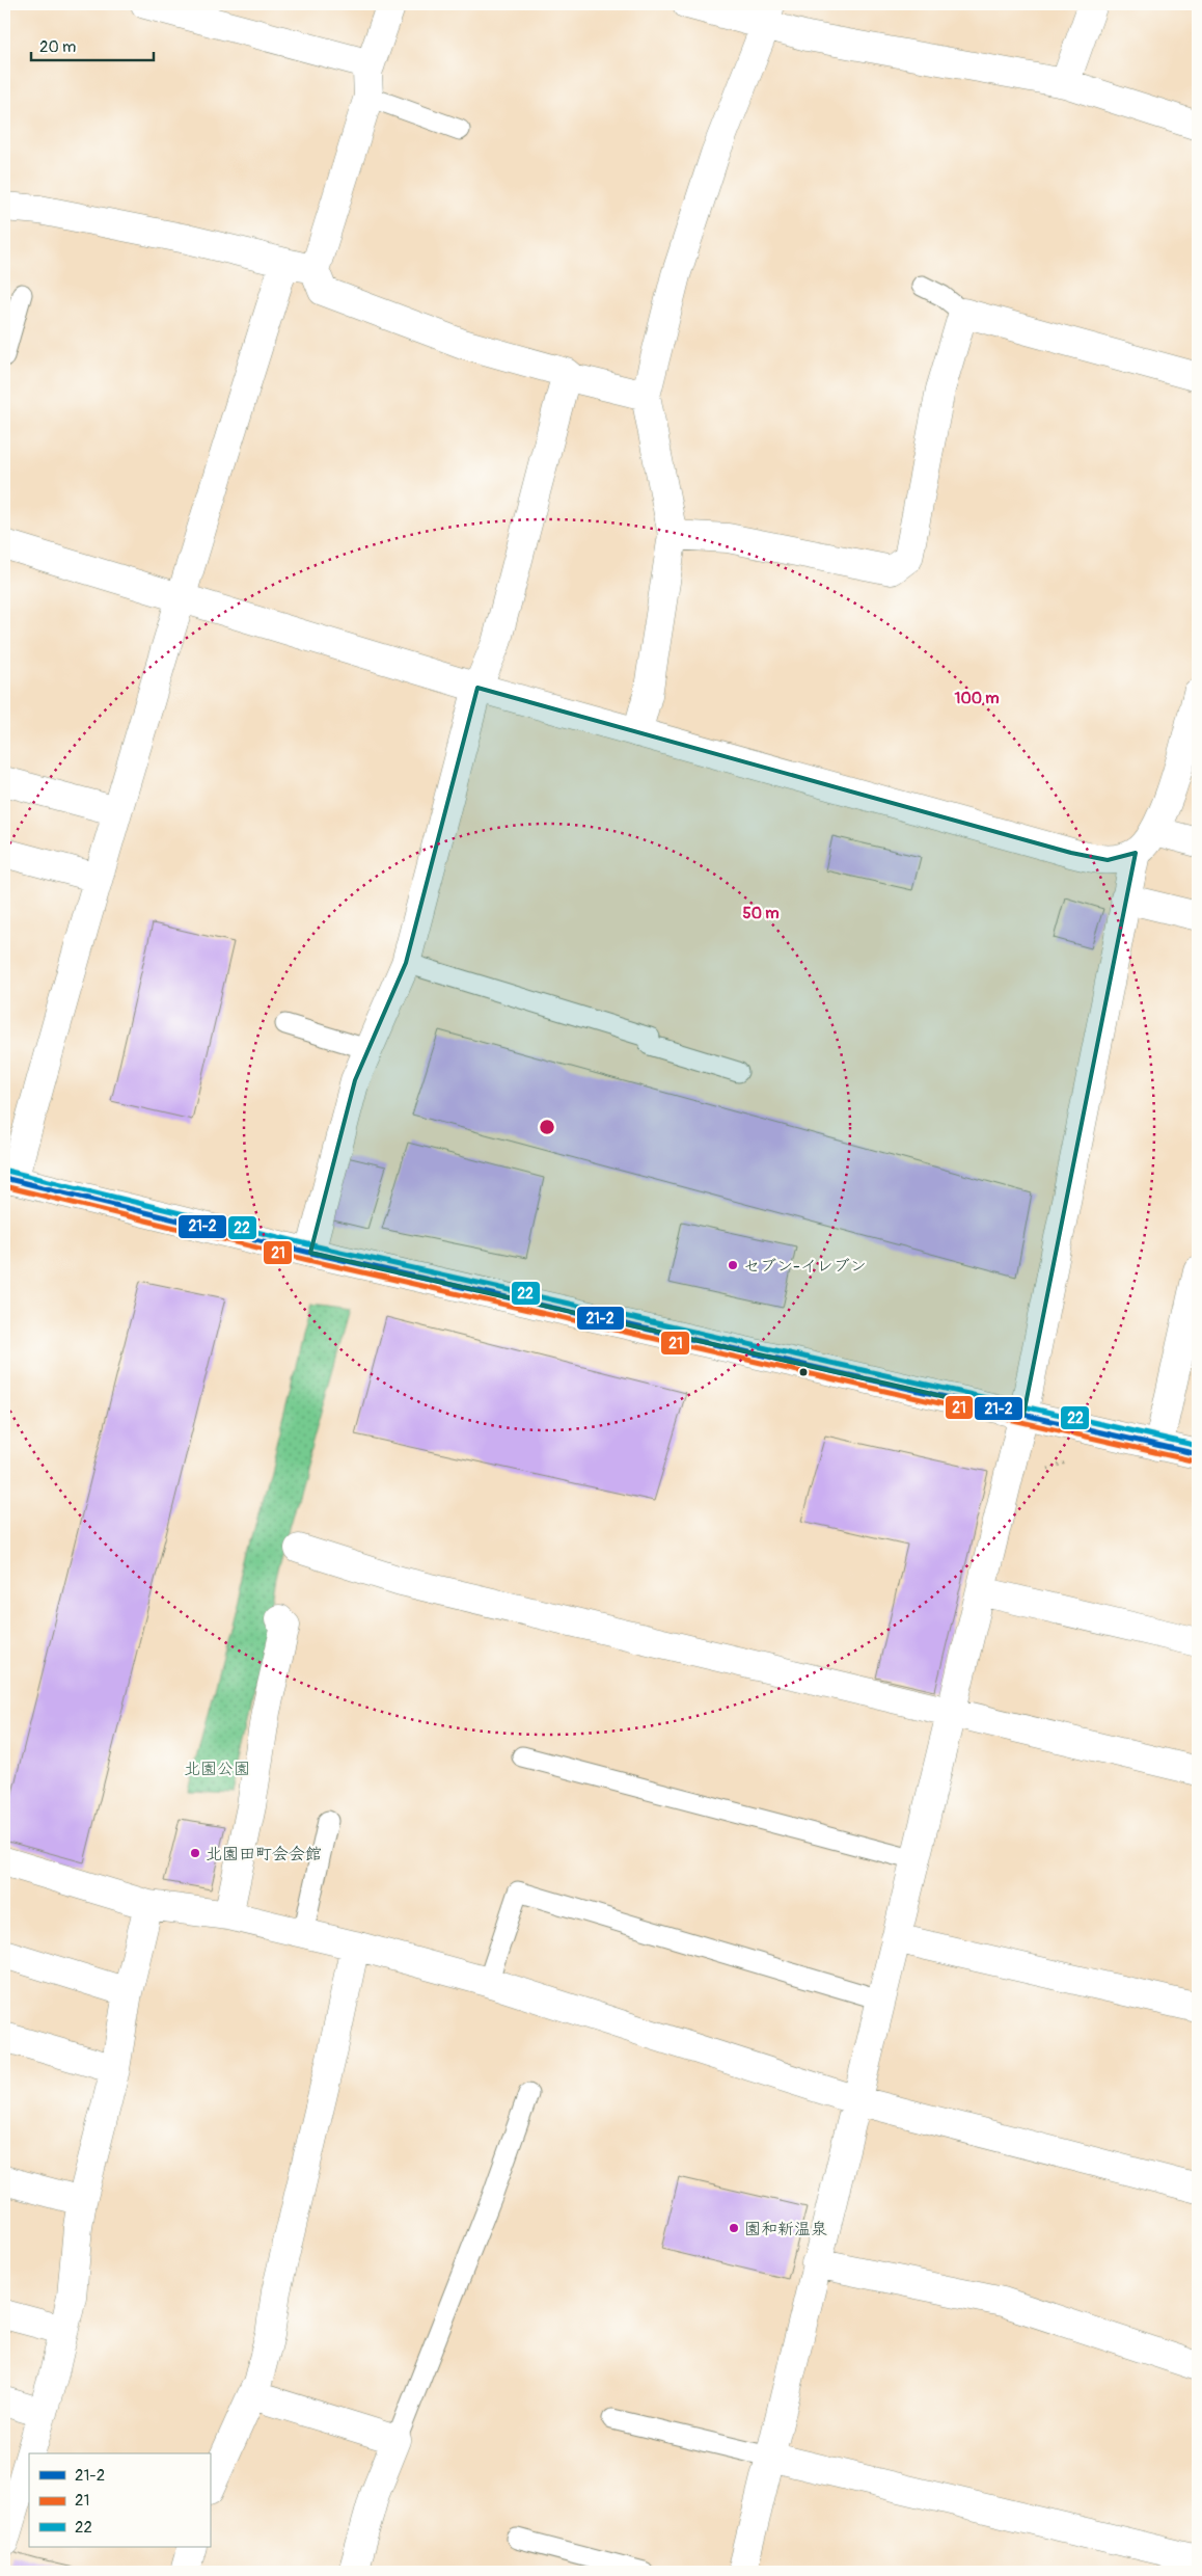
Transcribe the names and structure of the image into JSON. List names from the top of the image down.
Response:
{
  "parks": ["北園公園"],
  "places": ["セブン-イレブン", "北園田町会会館", "園和新温泉"],
  "lines": ["transit line 22", "transit line 21-2", "transit line 21"],
  "legend": ["21-2", "21", "22"],
  "scale_bar": "20 m",
  "rings": ["100 m", "50 m"]
}
